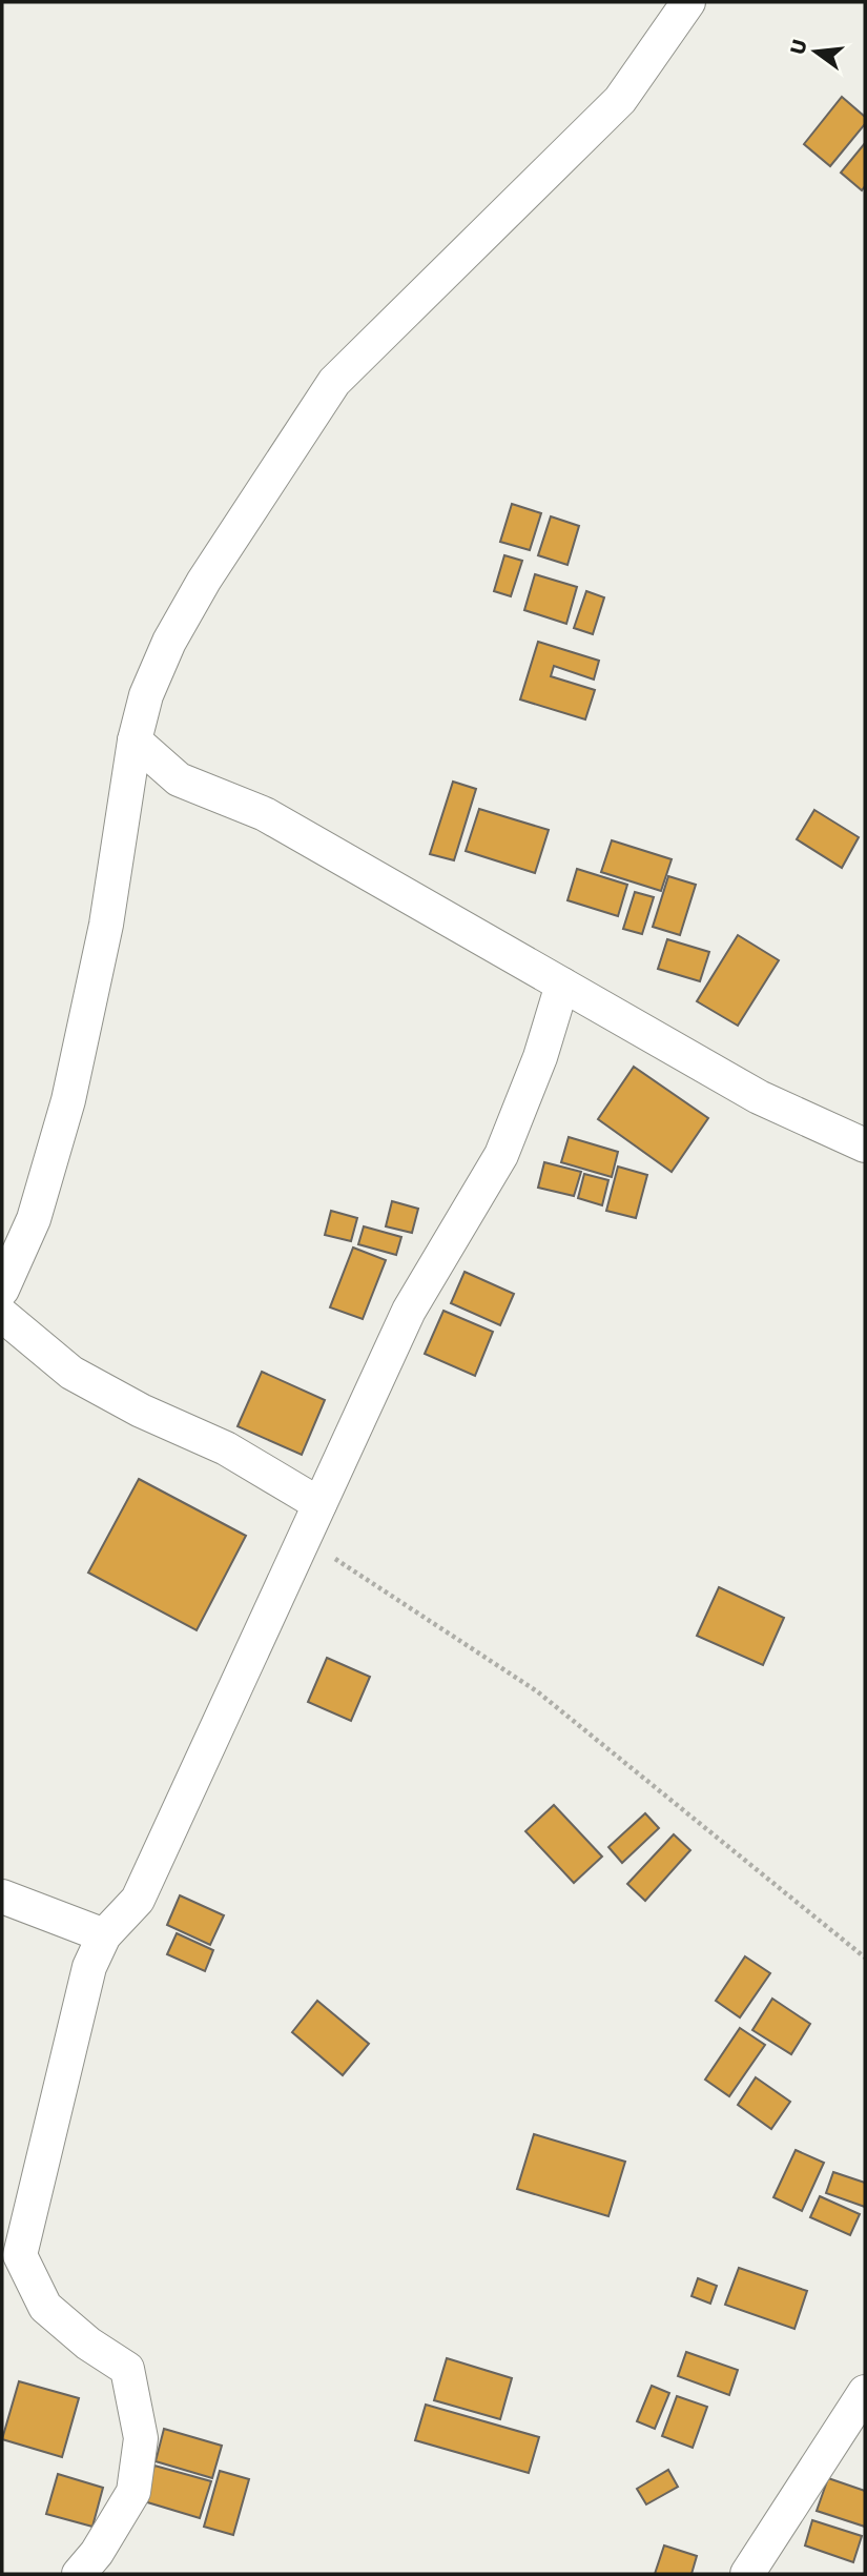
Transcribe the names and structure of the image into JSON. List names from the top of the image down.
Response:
{
  "north": "left"
}
